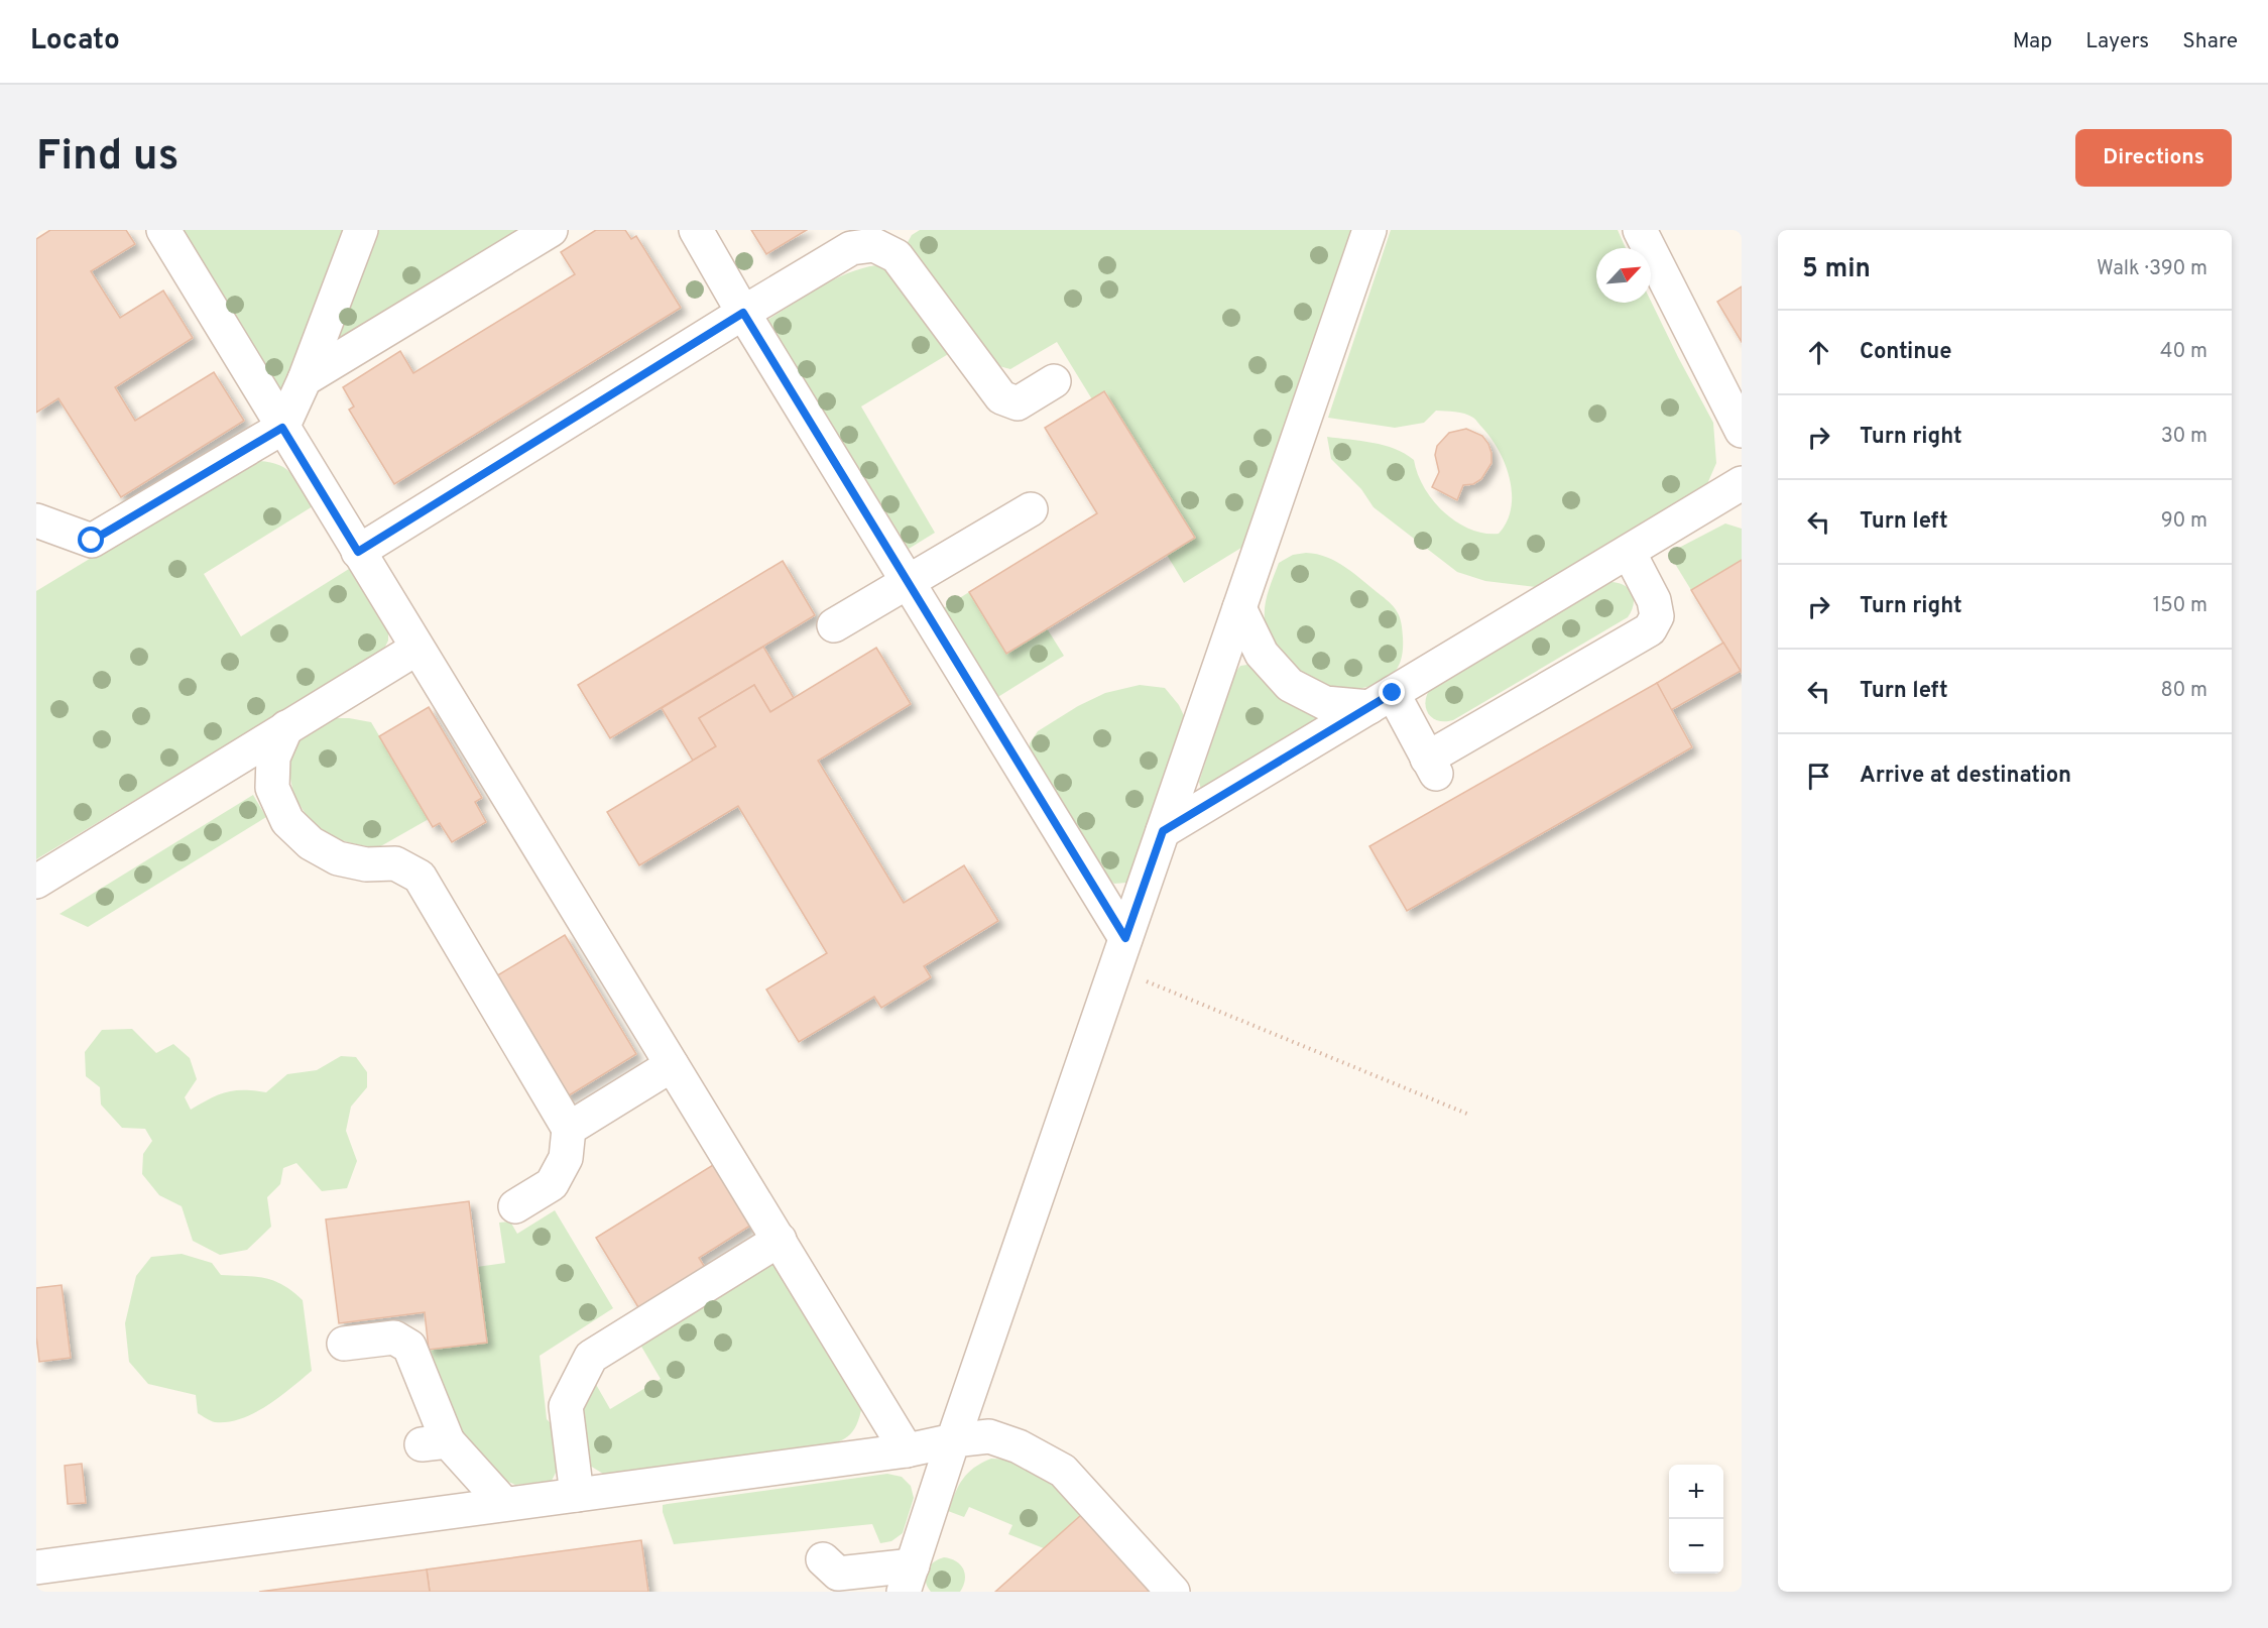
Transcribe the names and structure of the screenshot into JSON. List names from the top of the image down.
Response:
{
  "north": "top right",
  "page": {
    "header": "Locato",
    "nav": ["Map", "Layers", "Share"],
    "buttons": "Directions",
    "title": "Find us",
    "heading": ["5 min", "Walk · 390 m"],
    "list": [
      ["Continue", "40 m"],
      ["Turn right", "30 m"],
      ["Turn left", "90 m"],
      ["Turn right", "150 m"],
      ["Turn left", "80 m"],
      "Arrive at destination"
    ],
    "map_buttons": ["+", "−"]
  }
}
